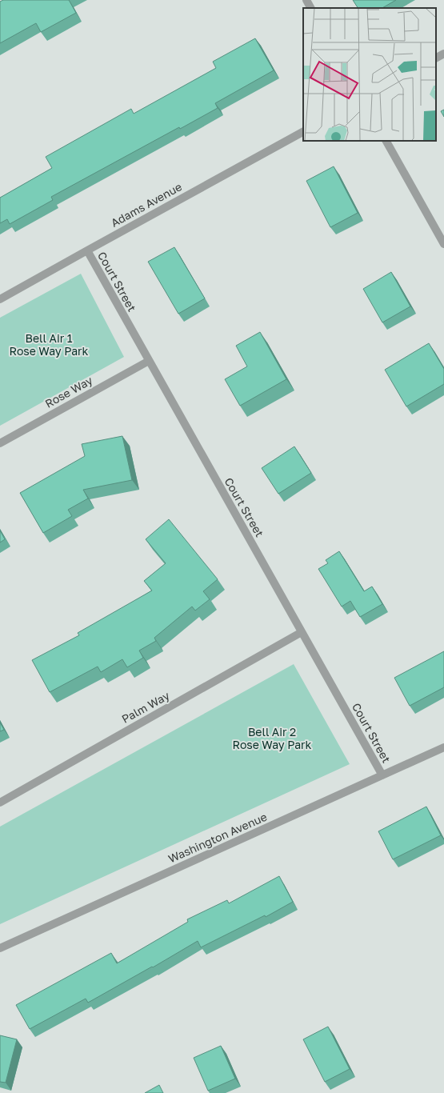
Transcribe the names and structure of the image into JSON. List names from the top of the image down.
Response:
{
  "streets": {
    "street": [
      "Adams Avenue",
      "Court Street",
      "Rose Way",
      "Palm Way",
      "Washington Avenue"
    ]
  },
  "crossings": [
    ["Adams Avenue", "Court Street"],
    ["Court Street", "Rose Way"],
    ["Court Street", "Palm Way"],
    ["Court Street", "Washington Avenue"]
  ],
  "parks": ["Bell Air 1 Rose Way Park", "Bell Air 2 Rose Way Park"]
}
